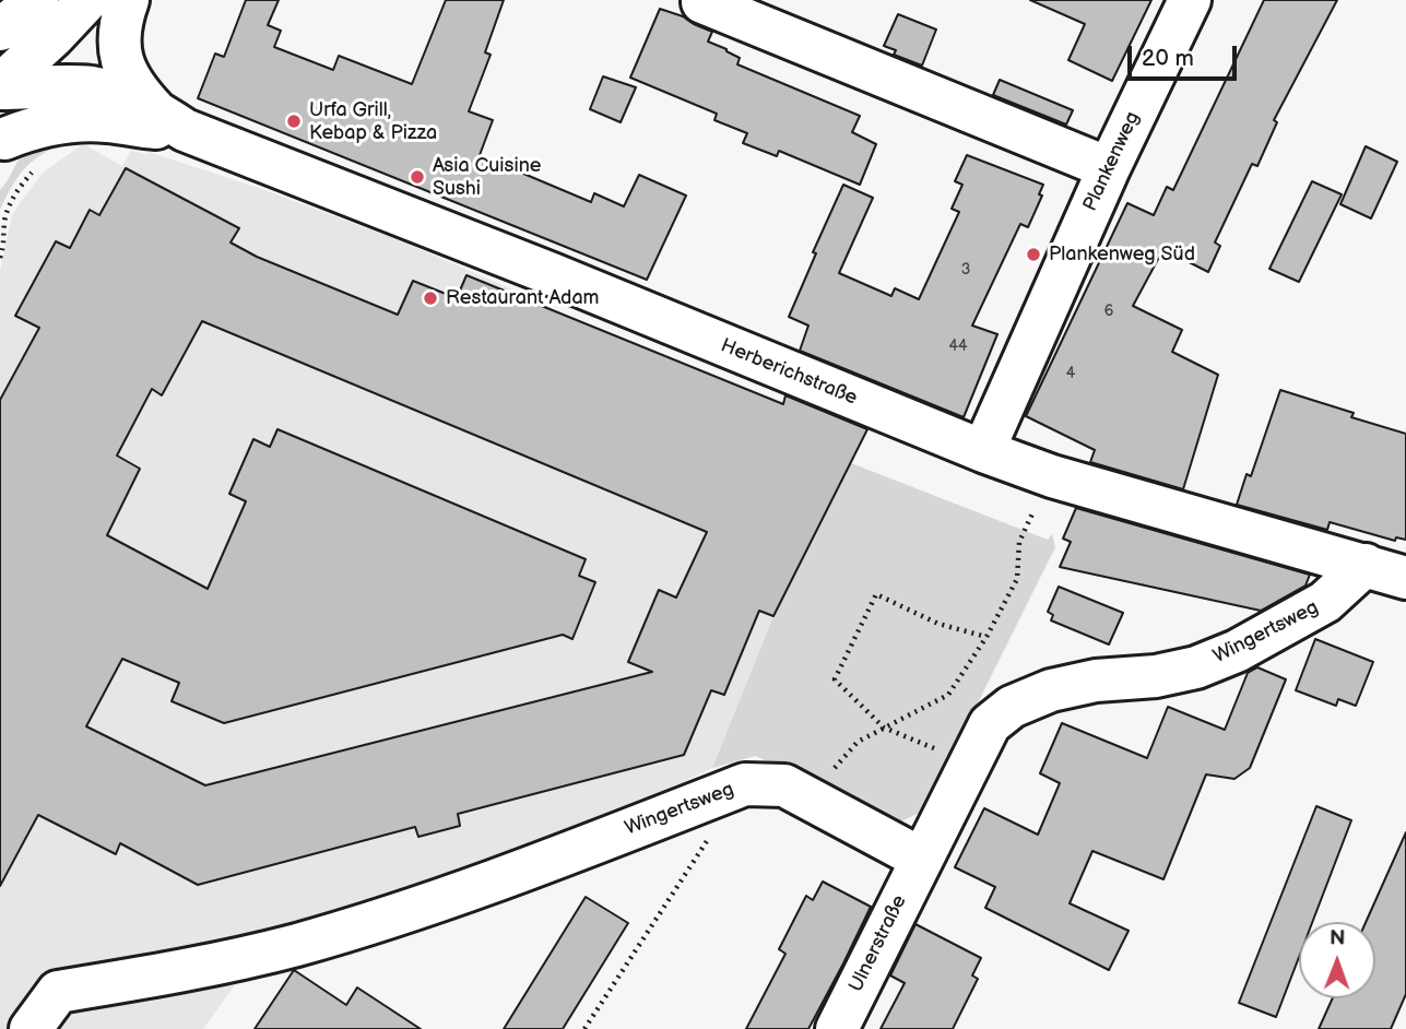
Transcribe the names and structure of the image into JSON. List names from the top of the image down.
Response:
{
  "streets": {
    "street": [
      "Plankenweg",
      "Herberichstraße",
      "Wingertsweg",
      "Ulnerstraße"
    ]
  },
  "crossings": [
    ["Plankenweg", "Herberichstraße"],
    ["Herberichstraße", "Wingertsweg"],
    ["Wingertsweg", "Ulnerstraße"]
  ],
  "places": [
    "Urfa Grill, Kebap & Pizza",
    "Asia Cuisine Sushi",
    "Plankenweg Süd",
    "Restaurant Adam"
  ],
  "house_numbers": [
    "3",
    "6",
    "44",
    "4"
  ],
  "scale_bar": "20 m",
  "north": "top"
}
